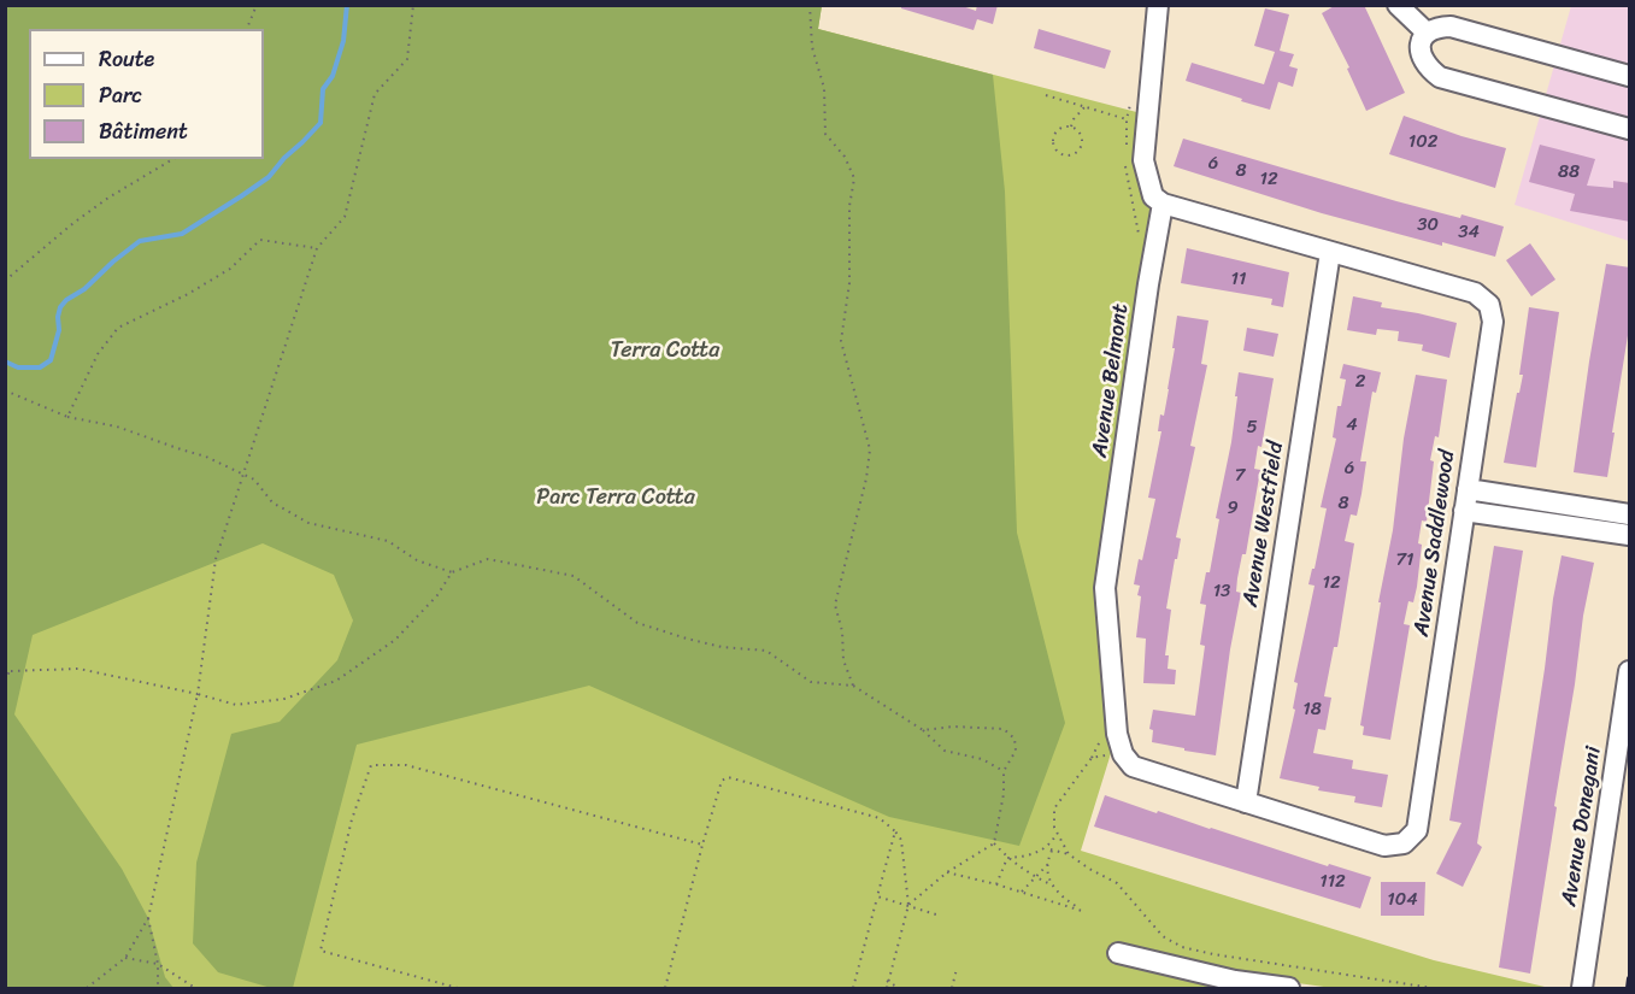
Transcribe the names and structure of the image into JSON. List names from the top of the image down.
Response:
{
  "streets": {
    "street": [
      "Avenue Belmont",
      "Avenue Westfield",
      "Avenue Saddlewood",
      "Avenue Donegani"
    ]
  },
  "crossings": [
    ["Avenue Belmont", "Avenue Saddlewood"],
    ["Avenue Westfield", "Avenue Saddlewood"]
  ],
  "parks": ["Terra Cotta", "Parc Terra Cotta"],
  "house_numbers": [
    "102",
    "6",
    "8",
    "88",
    "12",
    "30",
    "34",
    "11",
    "2",
    "4",
    "5",
    "6",
    "7",
    "8",
    "9",
    "71",
    "12",
    "13",
    "18",
    "112",
    "104"
  ],
  "legend": ["Route", "Parc", "Bâtiment"]
}
